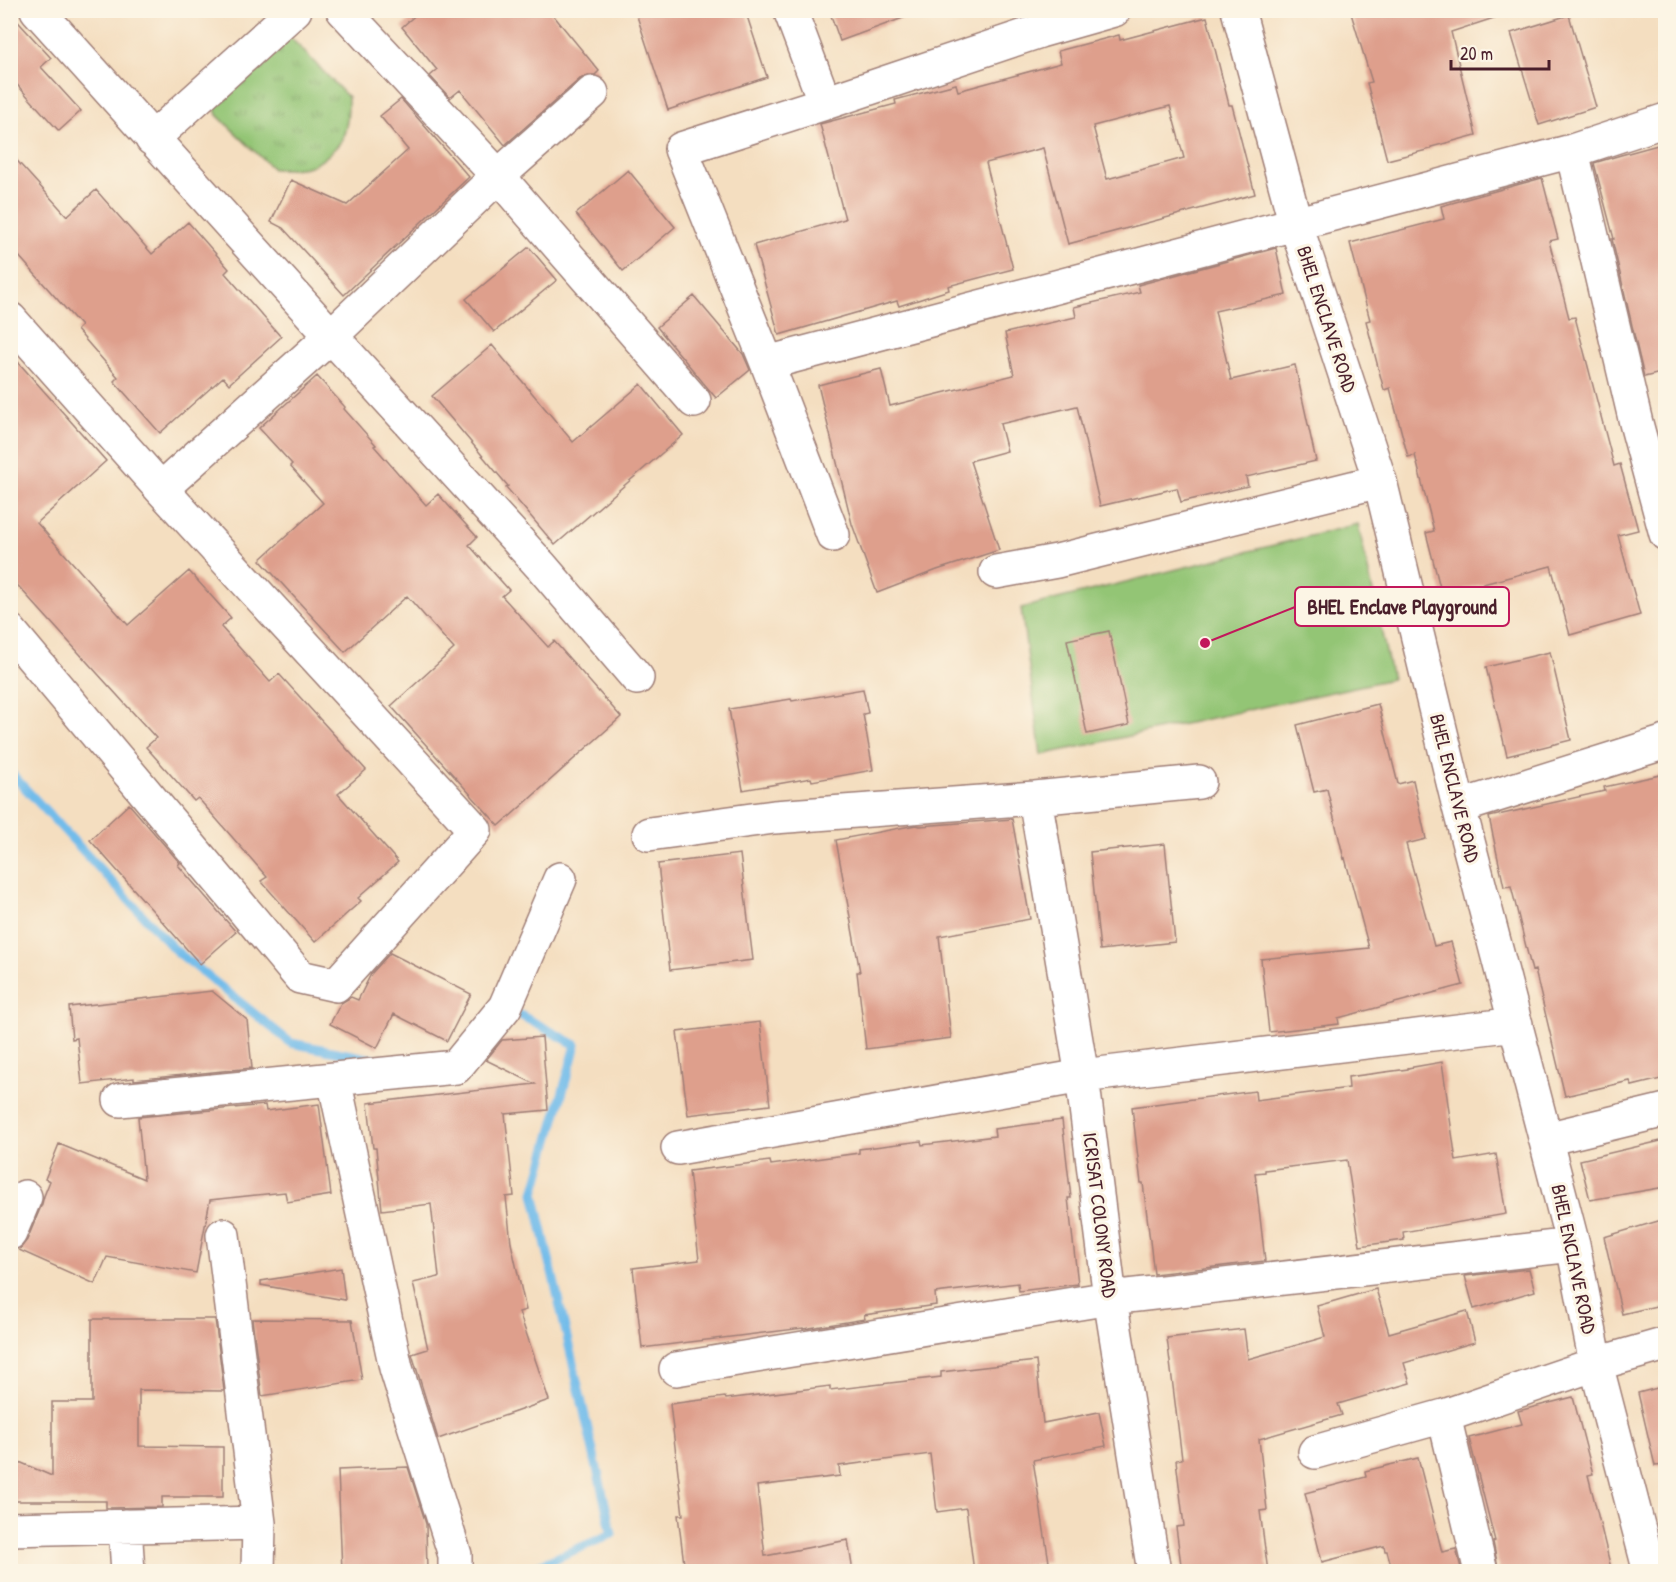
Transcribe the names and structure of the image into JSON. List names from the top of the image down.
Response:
{
  "streets": {
    "street": ["BHEL ENCLAVE ROAD", "ICRISAT COLONY ROAD"]
  },
  "places": ["BHEL Enclave Playground"],
  "scale_bar": "20 m"
}
